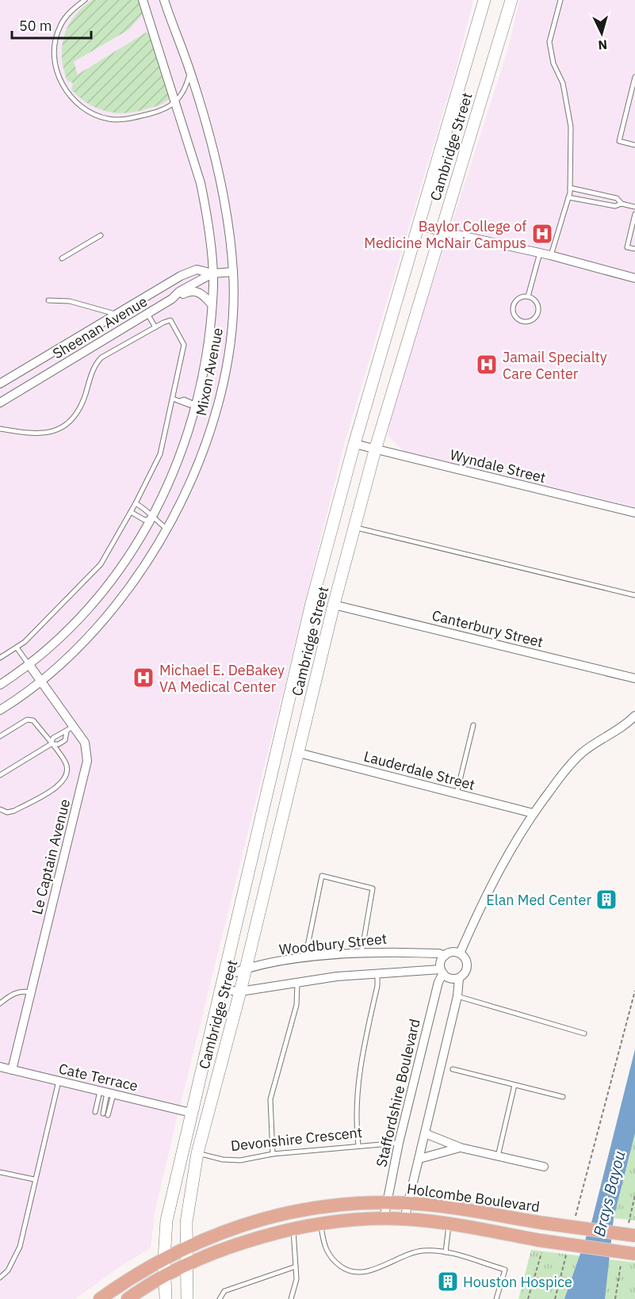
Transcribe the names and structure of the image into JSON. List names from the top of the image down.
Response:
{
  "streets": {
    "main road": ["Holcombe Boulevard"],
    "street": [
      "Cambridge Street",
      "Sheenan Avenue",
      "Mixon Avenue",
      "Wyndale Street",
      "Canterbury Street",
      "Lauderdale Street",
      "Le Captain Avenue",
      "Woodbury Street",
      "Cate Terrace",
      "Staffordshire Boulevard"
    ],
    "lane": ["Devonshire Crescent"]
  },
  "crossings": [
    ["Cambridge Street", "Wyndale Street"],
    ["Cambridge Street", "Canterbury Street"],
    ["Cambridge Street", "Lauderdale Street"],
    ["Cambridge Street", "Woodbury Street"],
    ["Cambridge Street", "Cate Terrace"],
    ["Cambridge Street", "Devonshire Crescent"],
    ["Cambridge Street", "Holcombe Boulevard"],
    ["Sheenan Avenue", "Mixon Avenue"],
    ["Mixon Avenue", "Le Captain Avenue"],
    ["Le Captain Avenue", "Cate Terrace"],
    ["Woodbury Street", "Staffordshire Boulevard"],
    ["Staffordshire Boulevard", "Devonshire Crescent"],
    ["Staffordshire Boulevard", "Holcombe Boulevard"]
  ],
  "water": ["Brays Bayou"],
  "places": {
    "hospital": ["Baylor College of Medicine McNair Campus", "Jamail Specialty Care Center", "Michael E. DeBakey VA Medical Center"],
    "building": ["Elan Med Center", "Houston Hospice"]
  },
  "scale_bar": "50 m",
  "north": "bottom"
}
